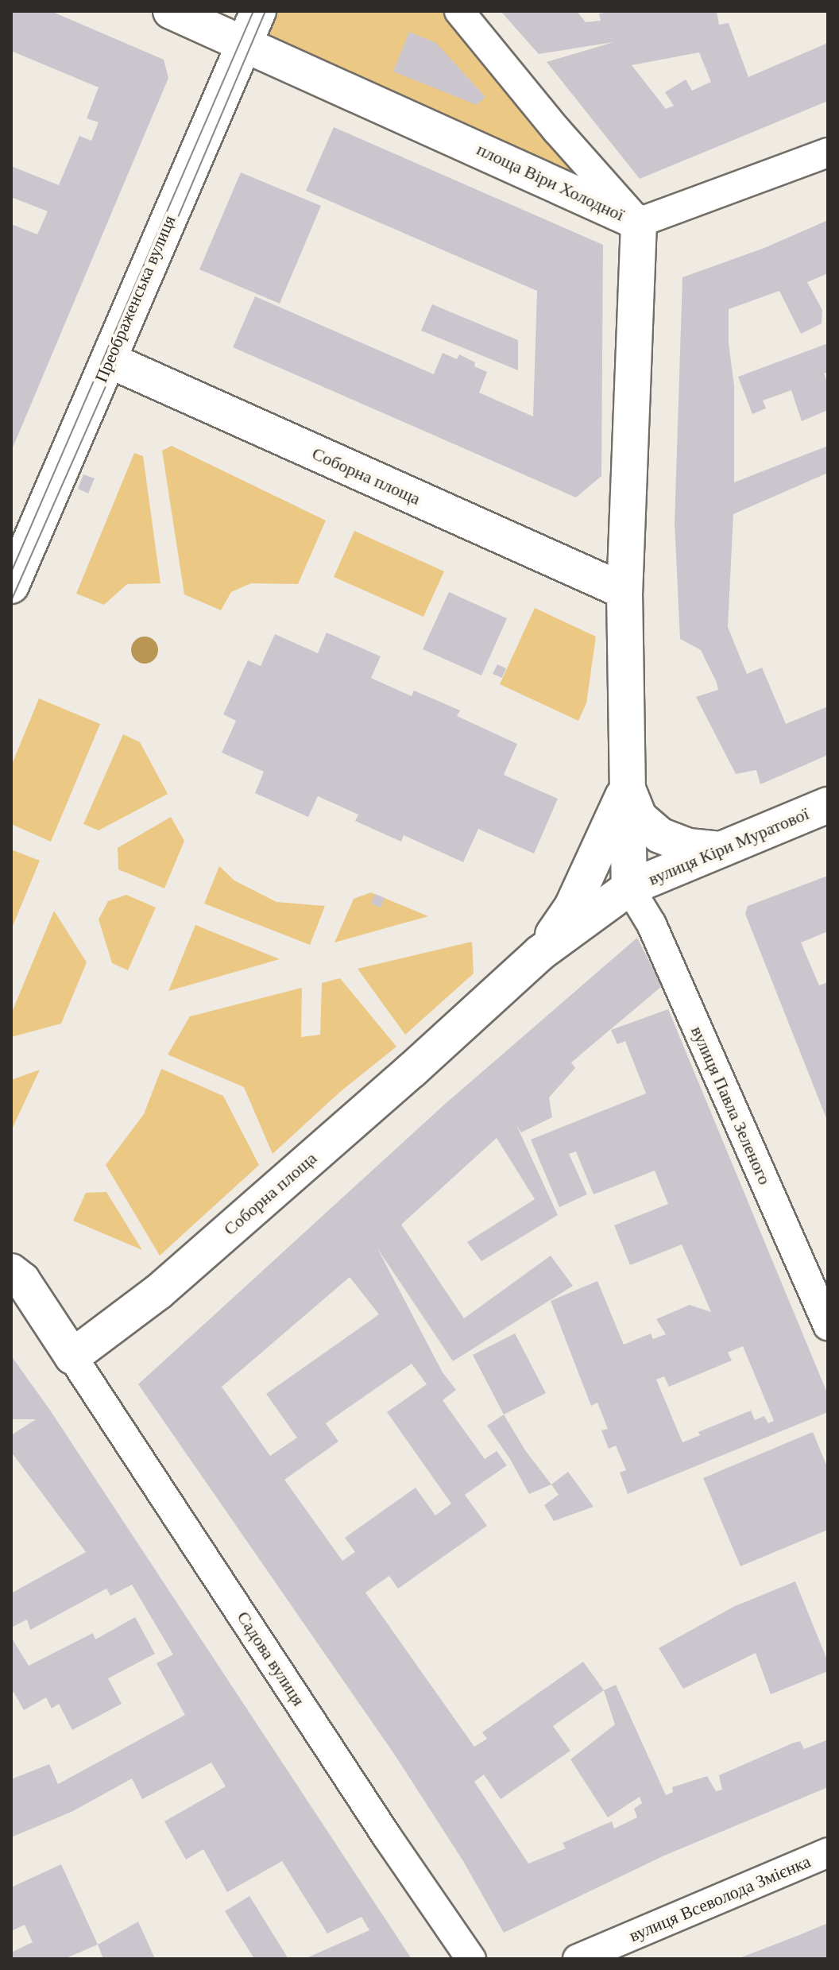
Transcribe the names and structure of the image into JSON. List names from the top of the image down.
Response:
{
  "streets": {
    "street": [
      "площа Віри Холодної",
      "Преображенська вулиця",
      "Соборна площа",
      "вулиця Кіри Муратової",
      "вулиця Павла Зеленого",
      "Садова вулиця",
      "вулиця Всеволода Змієнка"
    ]
  },
  "crossings": [
    ["площа Віри Холодної", "Преображенська вулиця"],
    ["площа Віри Холодної", "Соборна площа"],
    ["Преображенська вулиця", "Соборна площа"],
    ["Соборна площа", "вулиця Кіри Муратової"],
    ["Соборна площа", "вулиця Павла Зеленого"],
    ["Соборна площа", "Садова вулиця"],
    ["вулиця Кіри Муратової", "вулиця Павла Зеленого"]
  ]
}
